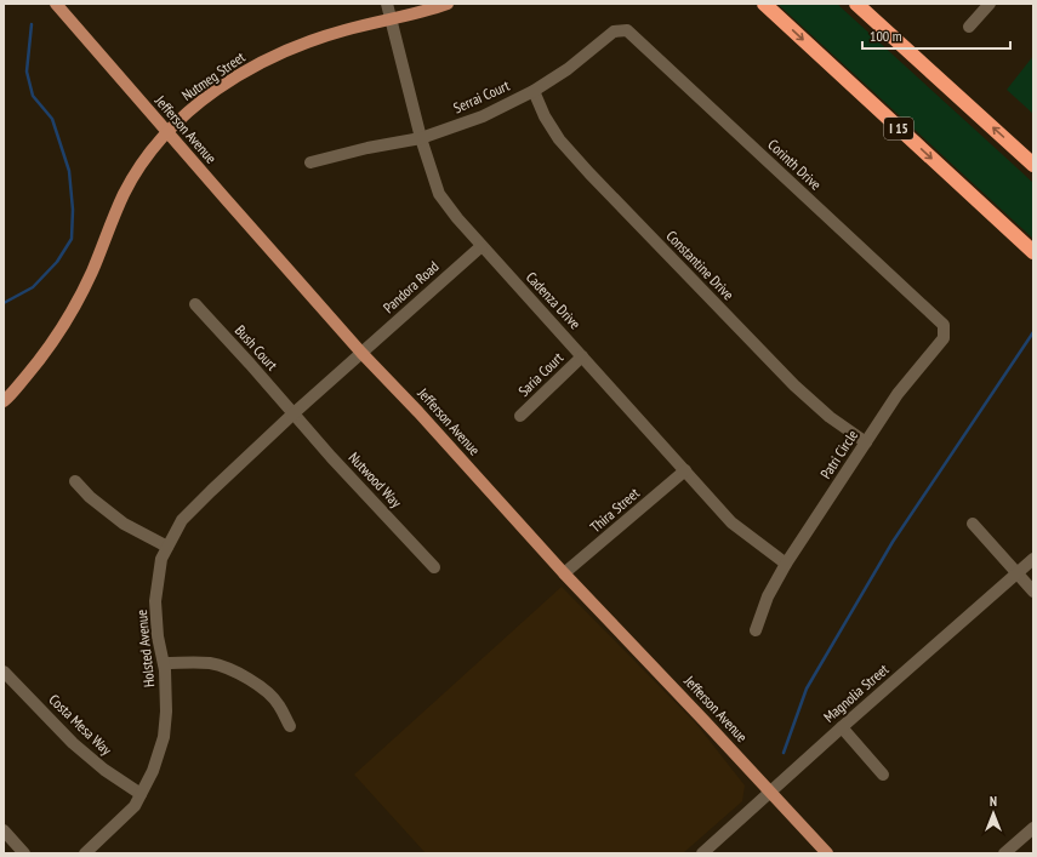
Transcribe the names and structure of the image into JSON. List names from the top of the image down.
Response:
{
  "streets": {
    "highway": ["I 15"],
    "main road": ["Nutmeg Street", "Jefferson Avenue"],
    "street": [
      "Serrai Court",
      "Corinth Drive",
      "Constantine Drive",
      "Pandora Road",
      "Cadenza Drive",
      "Bush Court",
      "Saria Court",
      "Patri Circle",
      "Nutwood Way",
      "Thira Street",
      "Holsted Avenue",
      "Magnolia Street",
      "Costa Mesa Way"
    ]
  },
  "crossings": [
    ["Nutmeg Street", "Jefferson Avenue"],
    ["Nutmeg Street", "Cadenza Drive"],
    ["Serrai Court", "Corinth Drive"],
    ["Serrai Court", "Constantine Drive"],
    ["Serrai Court", "Cadenza Drive"],
    ["Jefferson Avenue", "Pandora Road"],
    ["Jefferson Avenue", "Thira Street"],
    ["Jefferson Avenue", "Holsted Avenue"],
    ["Jefferson Avenue", "Magnolia Street"],
    ["Corinth Drive", "Patri Circle"],
    ["Constantine Drive", "Patri Circle"],
    ["Pandora Road", "Cadenza Drive"],
    ["Pandora Road", "Holsted Avenue"],
    ["Cadenza Drive", "Saria Court"],
    ["Cadenza Drive", "Patri Circle"],
    ["Cadenza Drive", "Thira Street"],
    ["Bush Court", "Nutwood Way"],
    ["Bush Court", "Holsted Avenue"],
    ["Nutwood Way", "Holsted Avenue"],
    ["Holsted Avenue", "Costa Mesa Way"]
  ],
  "scale_bar": "100 m",
  "north": "top"
}
